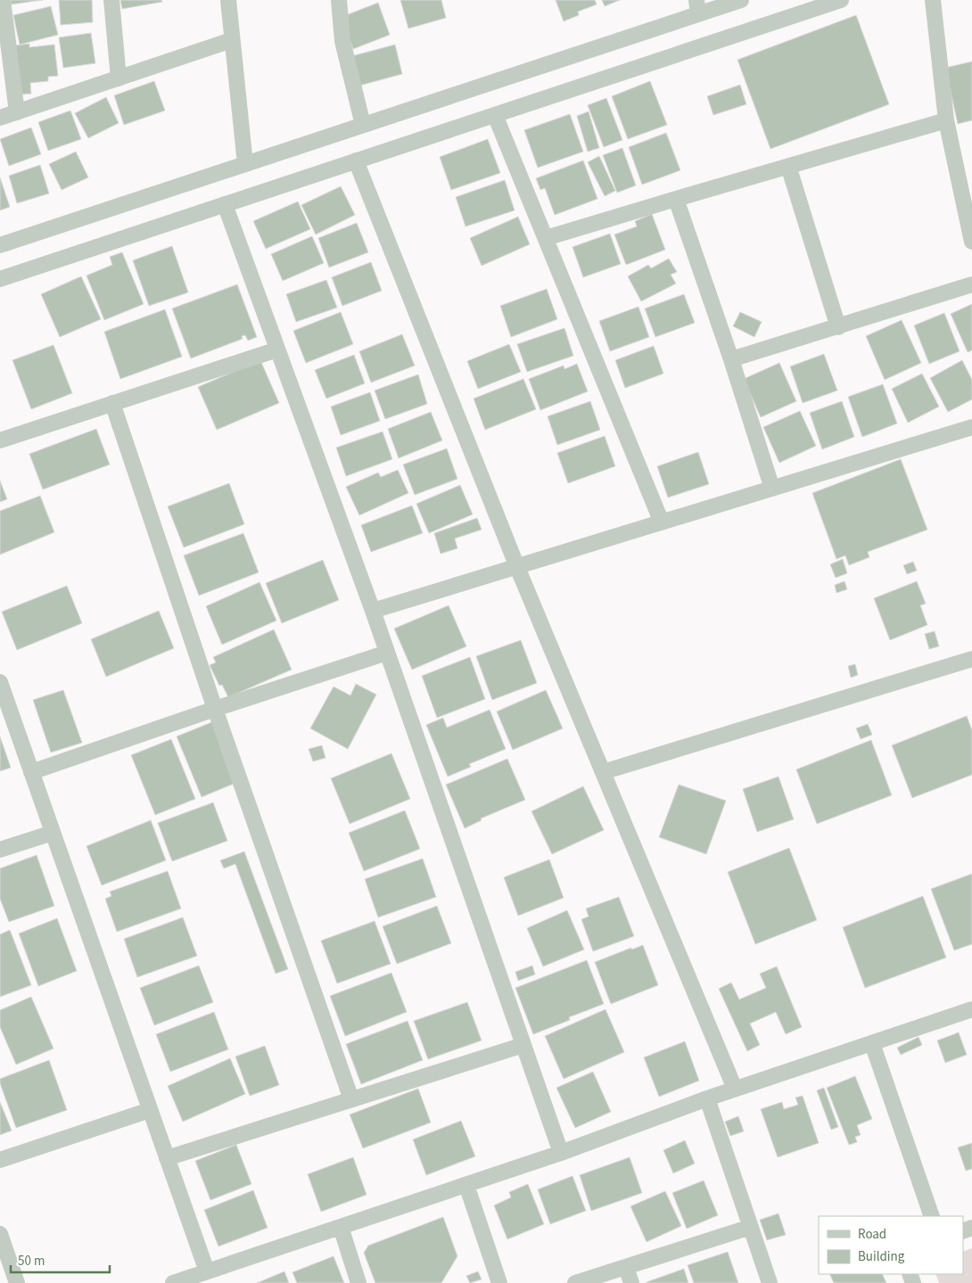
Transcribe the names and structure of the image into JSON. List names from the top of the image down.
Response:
{
  "legend": ["Road", "Building"],
  "scale_bar": "50 m"
}
